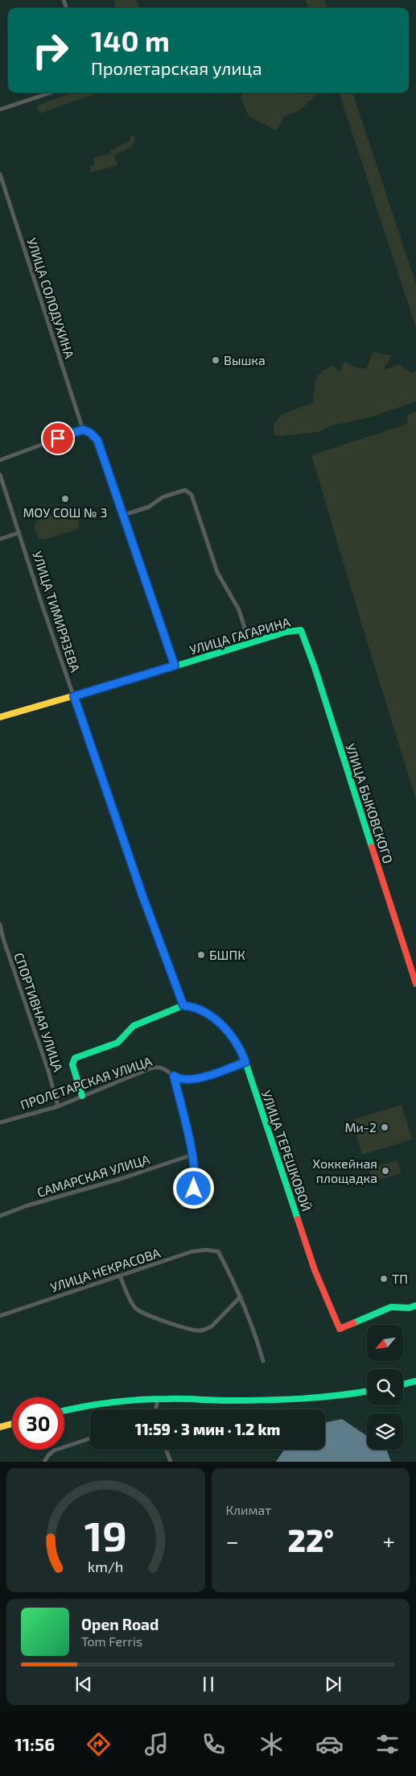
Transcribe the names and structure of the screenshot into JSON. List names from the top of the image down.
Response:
{
  "streets": {
    "street": [
      "УЛИЦА СОЛОДУХИНА",
      "УЛИЦА ТИМИРЯЗЕВА",
      "УЛИЦА ГАГАРИНА",
      "УЛИЦА БЫКОВСКОГО",
      "СПОРТИВНАЯ УЛИЦА",
      "ПРОЛЕТАРСКАЯ УЛИЦА",
      "УЛИЦА ТЕРЕШКОВОЙ",
      "САМАРСКАЯ УЛИЦА",
      "УЛИЦА НЕКРАСОВА"
    ]
  },
  "crossings": [
    ["УЛИЦА ТИМИРЯЗЕВА", "УЛИЦА ГАГАРИНА"],
    ["УЛИЦА ТИМИРЯЗЕВА", "УЛИЦА ТЕРЕШКОВОЙ"],
    ["УЛИЦА ГАГАРИНА", "УЛИЦА БЫКОВСКОГО"],
    ["СПОРТИВНАЯ УЛИЦА", "ПРОЛЕТАРСКАЯ УЛИЦА"],
    ["ПРОЛЕТАРСКАЯ УЛИЦА", "УЛИЦА ТЕРЕШКОВОЙ"]
  ],
  "places": [
    "Вышка",
    "МОУ СОШ № 3",
    "БШПК",
    "Ми-2",
    "Хоккейная площадка",
    "ТП"
  ],
  "north": "bottom left",
  "page": {
    "turn": ["140 m", "Пролетарская улица"],
    "limit": "30",
    "trip": "11:59 · 3 мин · 1.2 km",
    "tile": "Климат",
    "heat": ["−", "22°", "+"],
    "song": ["Open Road", "Tom Ferris"],
    "tabs": "11:56",
    "gauge": ["19", "km/h"]
  }
}
